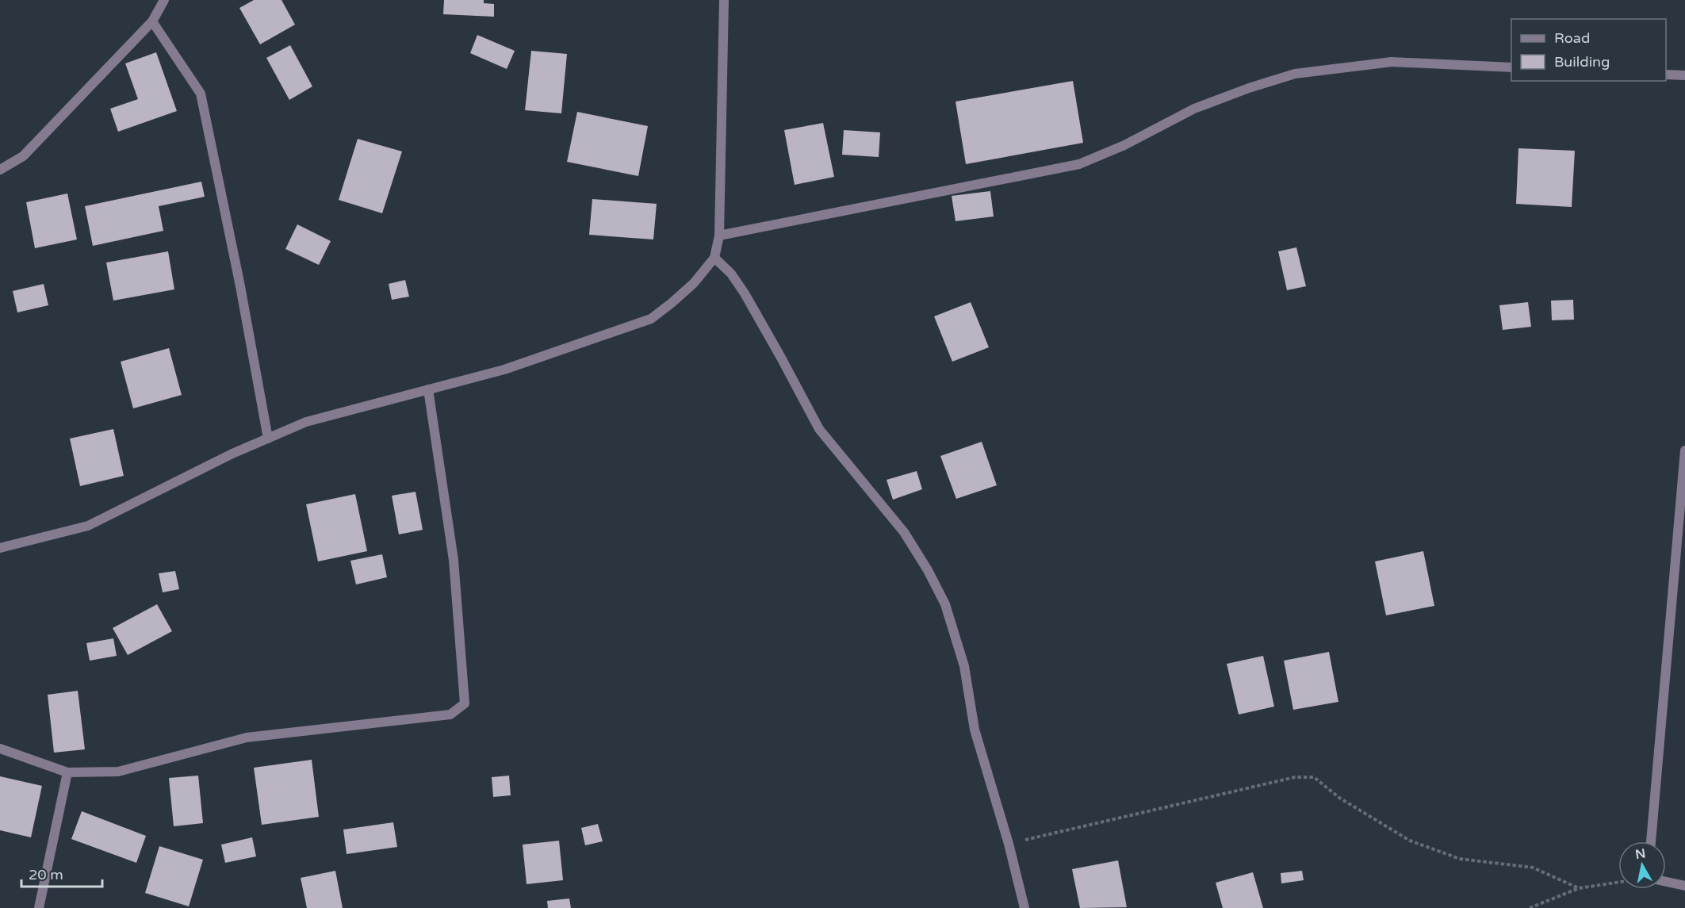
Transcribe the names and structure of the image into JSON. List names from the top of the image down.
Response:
{
  "legend": ["Road", "Building"],
  "scale_bar": "20 m",
  "north": "top"
}
